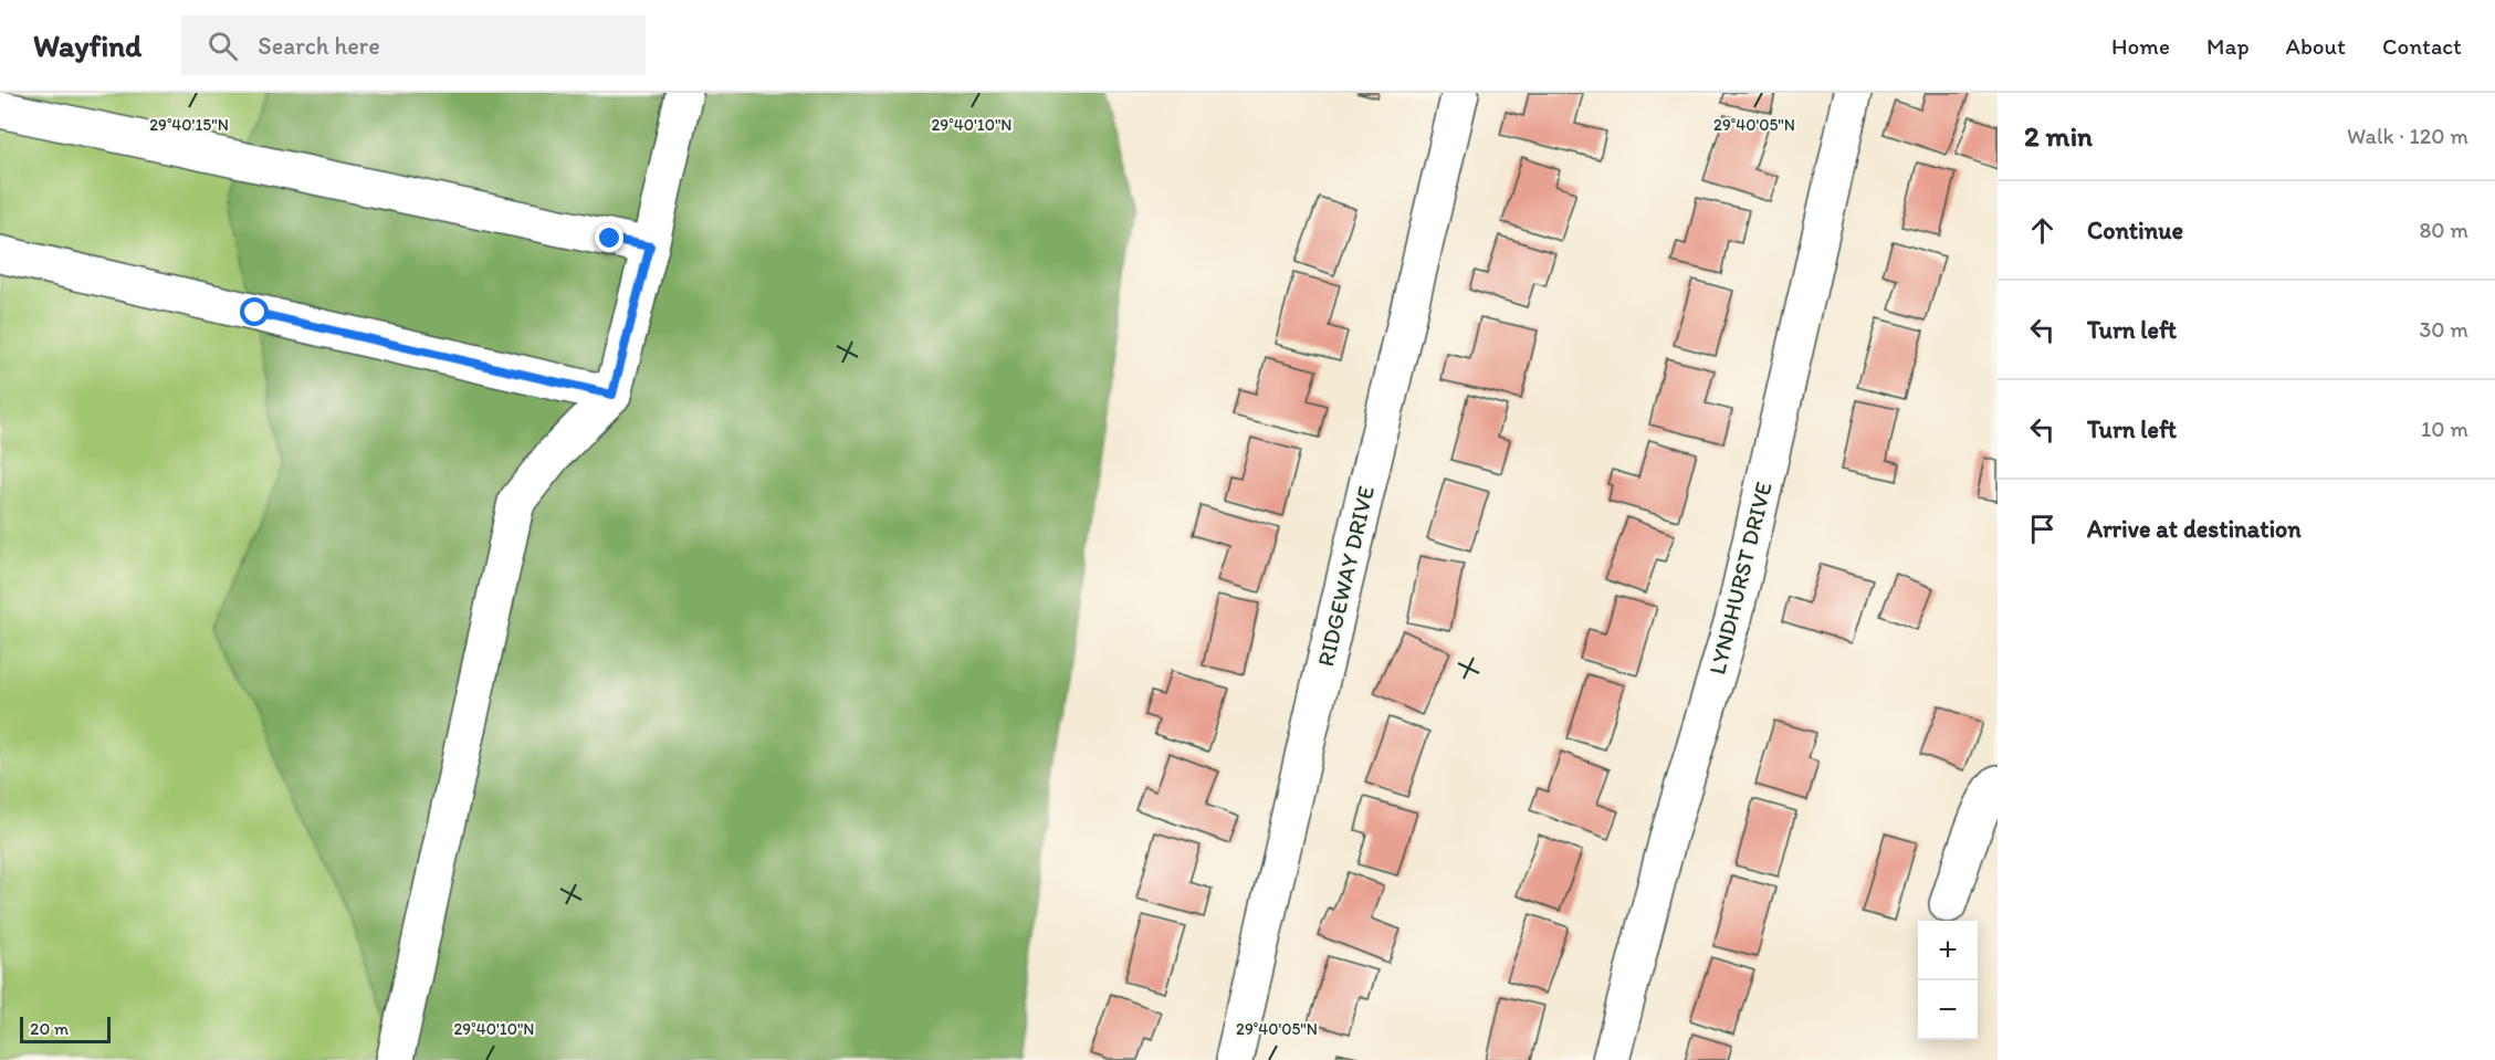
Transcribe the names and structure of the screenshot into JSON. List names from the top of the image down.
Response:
{
  "streets": {
    "street": ["RIDGEWAY DRIVE", "LYNDHURST DRIVE"]
  },
  "scale_bar": "20 m",
  "page": {
    "header": "Wayfind",
    "search": "Search here",
    "nav": [
      "Home",
      "Map",
      "About",
      "Contact"
    ],
    "heading": ["2 min", "Walk · 120 m"],
    "list": [
      ["Continue", "80 m"],
      ["Turn left", "30 m"],
      ["Turn left", "10 m"],
      "Arrive at destination"
    ],
    "map_buttons": ["+", "−"],
    "scale": "20 m"
  },
  "coordinates": ["29°40'15\"N", "29°40'10\"N", "29°40'05\"N"]
}
